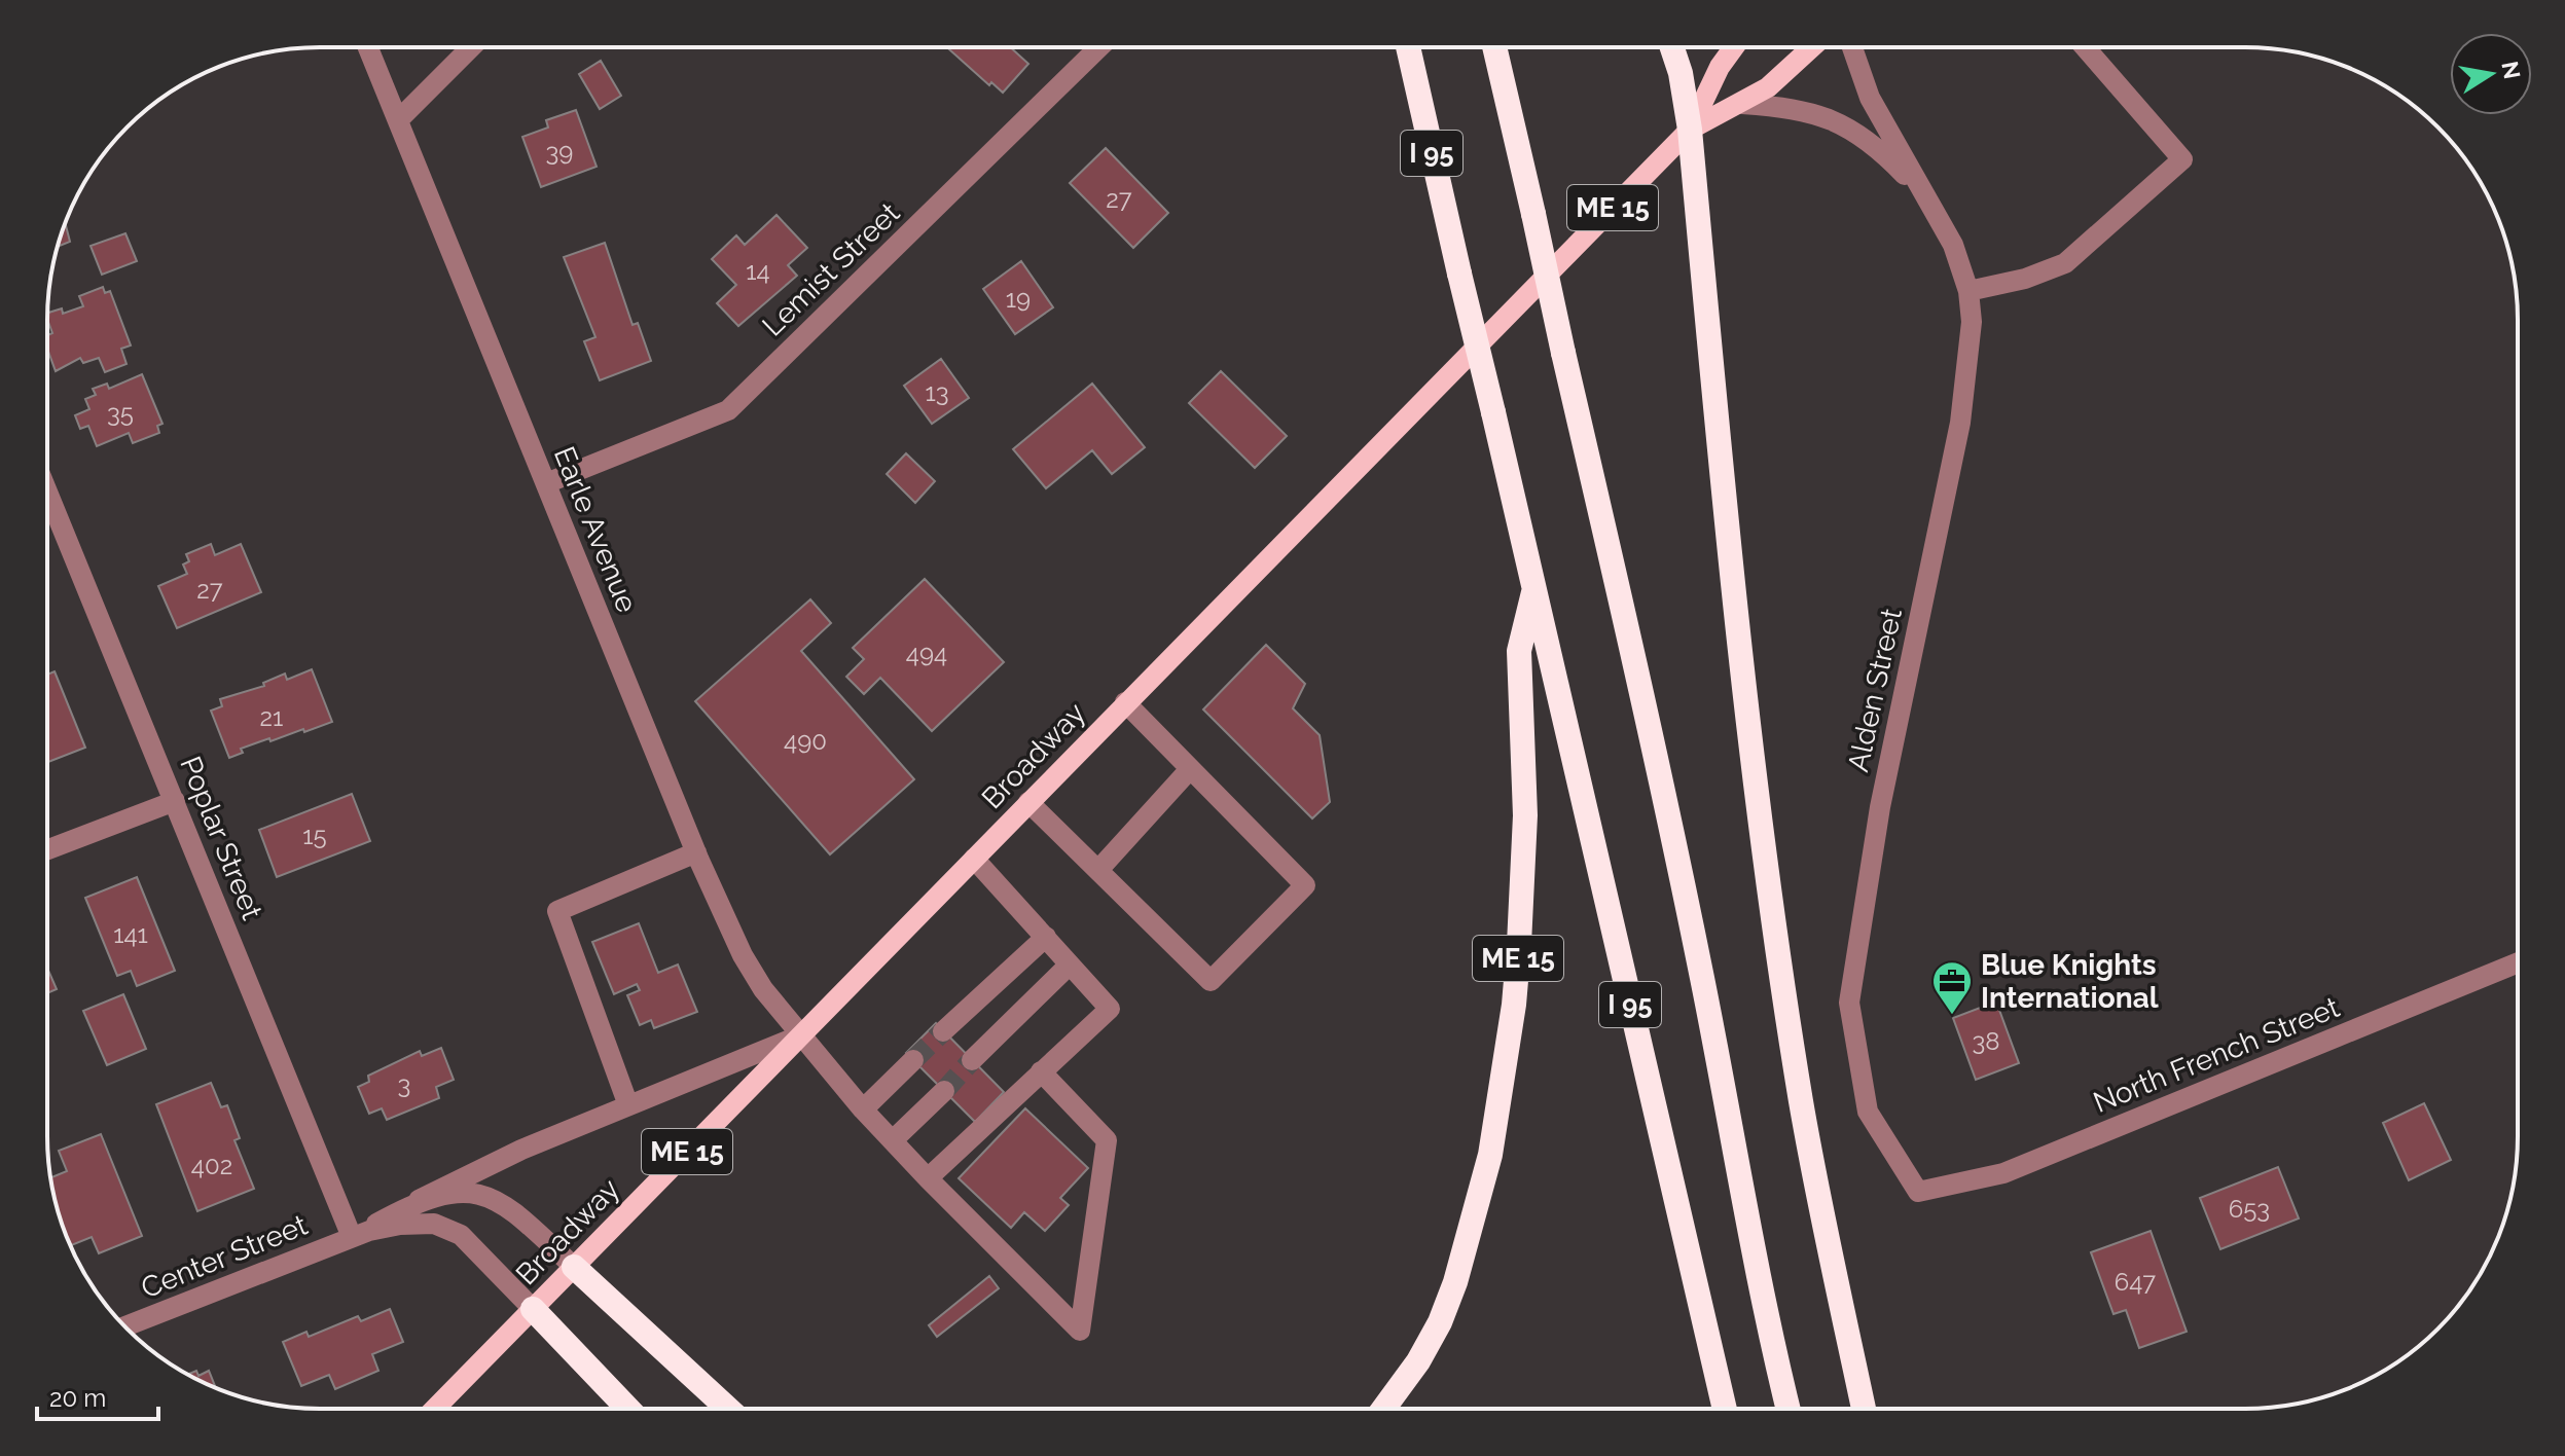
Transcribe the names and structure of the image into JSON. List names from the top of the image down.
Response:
{
  "streets": {
    "highway": ["I 95", "ME 15"],
    "main road": ["Broadway"],
    "street": [
      "Lemist Street",
      "Earle Avenue",
      "Alden Street",
      "Poplar Street",
      "North French Street",
      "Center Street"
    ]
  },
  "crossings": [
    ["I 95", "ME 15"],
    ["Lemist Street", "Earle Avenue"],
    ["Earle Avenue", "Broadway"],
    ["Alden Street", "Broadway"],
    ["Alden Street", "North French Street"],
    ["Broadway", "Center Street"],
    ["Poplar Street", "Center Street"]
  ],
  "places": {
    "office": ["Blue Knights International"]
  },
  "house_numbers": [
    "39",
    "27",
    "14",
    "19",
    "13",
    "35",
    "27",
    "494",
    "21",
    "490",
    "15",
    "141",
    "38",
    "3",
    "402",
    "653",
    "647"
  ],
  "scale_bar": "20 m",
  "north": "right"
}
